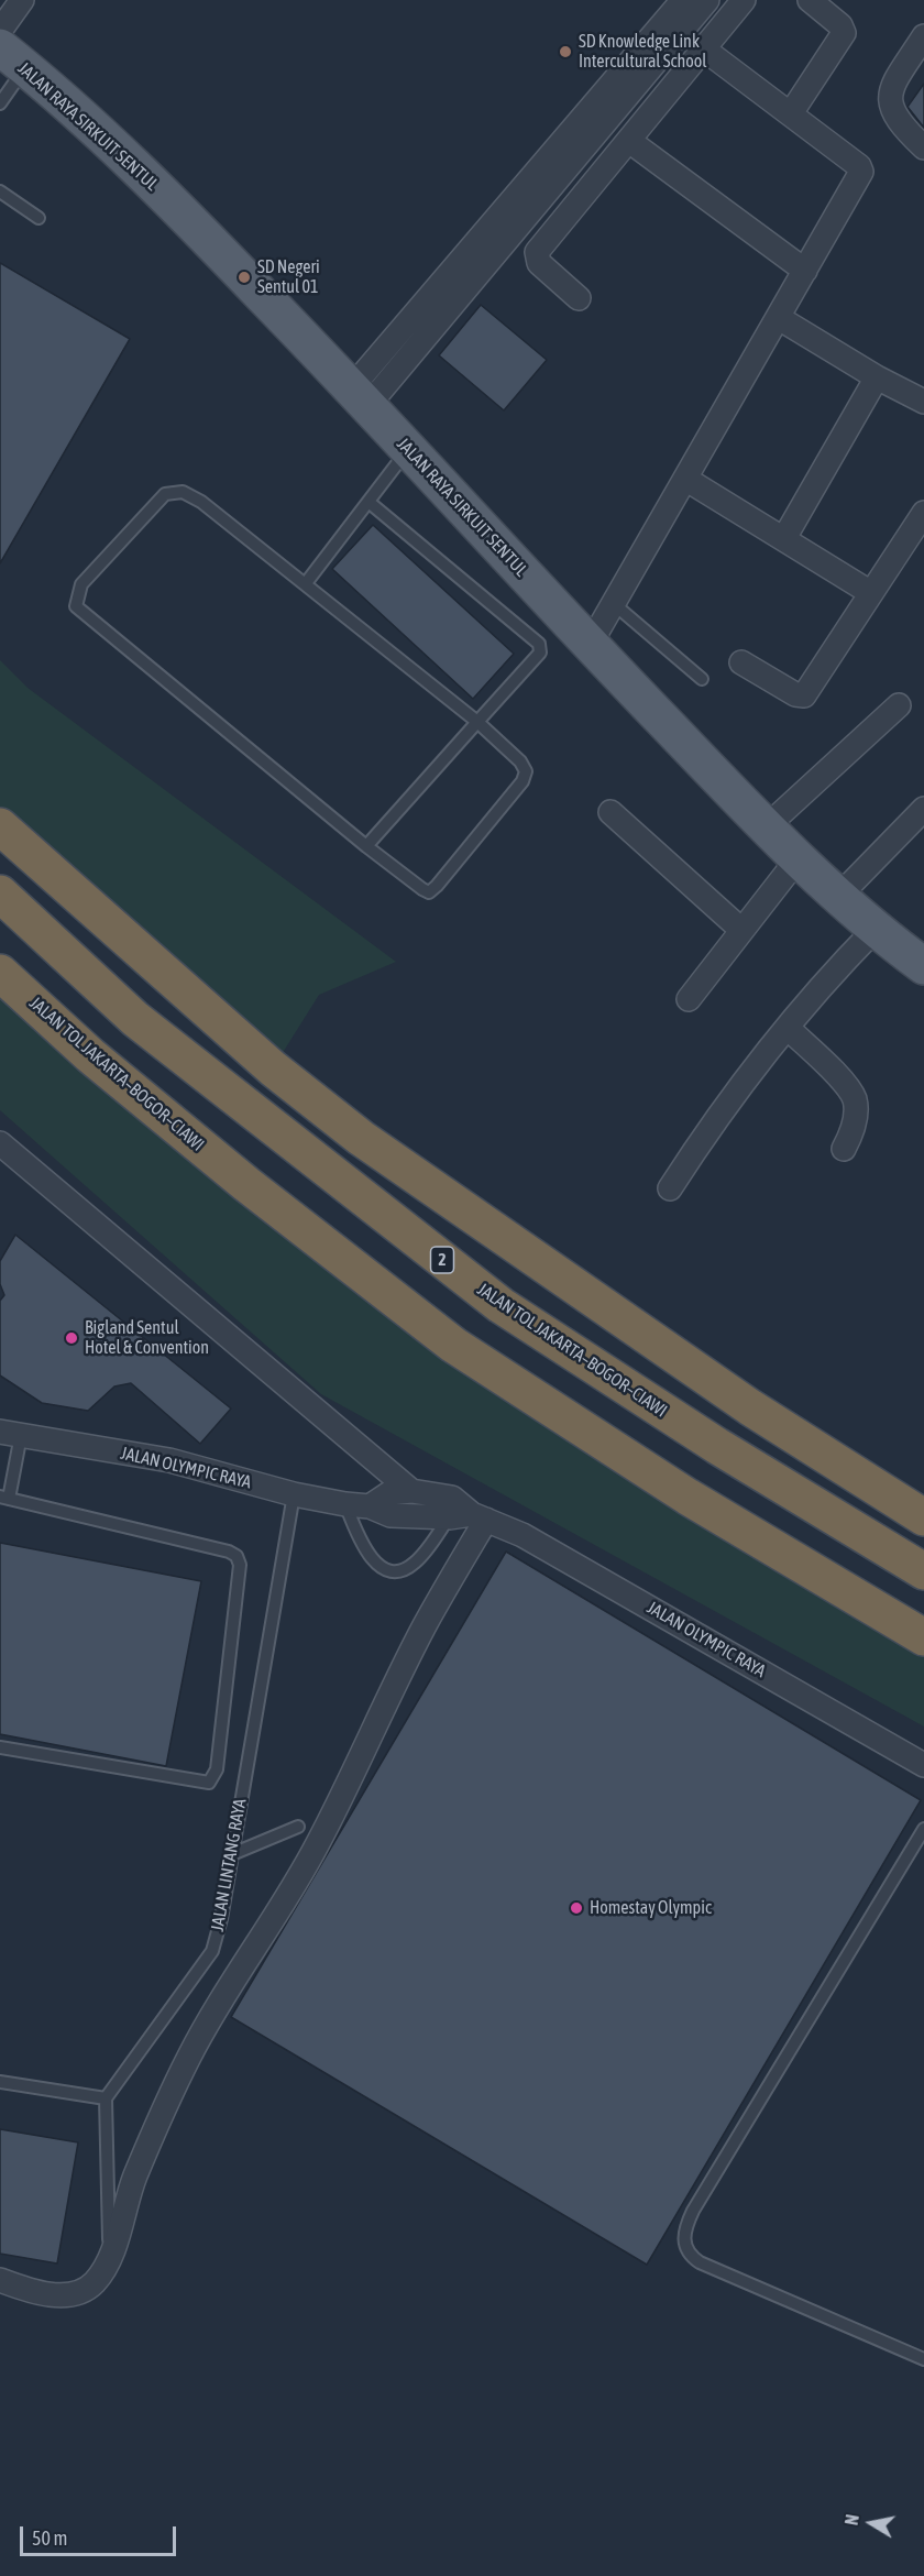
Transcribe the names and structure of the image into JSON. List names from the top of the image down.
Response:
{
  "streets": {
    "highway": ["JALAN TOL JAKARTA–BOGOR–CIAWI", "2"],
    "main road": ["JALAN RAYA SIRKUIT SENTUL"],
    "street": ["JALAN OLYMPIC RAYA"],
    "lane": ["JALAN LINTANG RAYA"]
  },
  "crossings": [
    ["JALAN OLYMPIC RAYA", "JALAN LINTANG RAYA"]
  ],
  "places": [
    "SD Knowledge Link Intercultural School",
    "SD Negeri Sentul 01",
    "Bigland Sentul Hotel & Convention",
    "Homestay Olympic"
  ],
  "scale_bar": "50 m",
  "north": "left"
}
